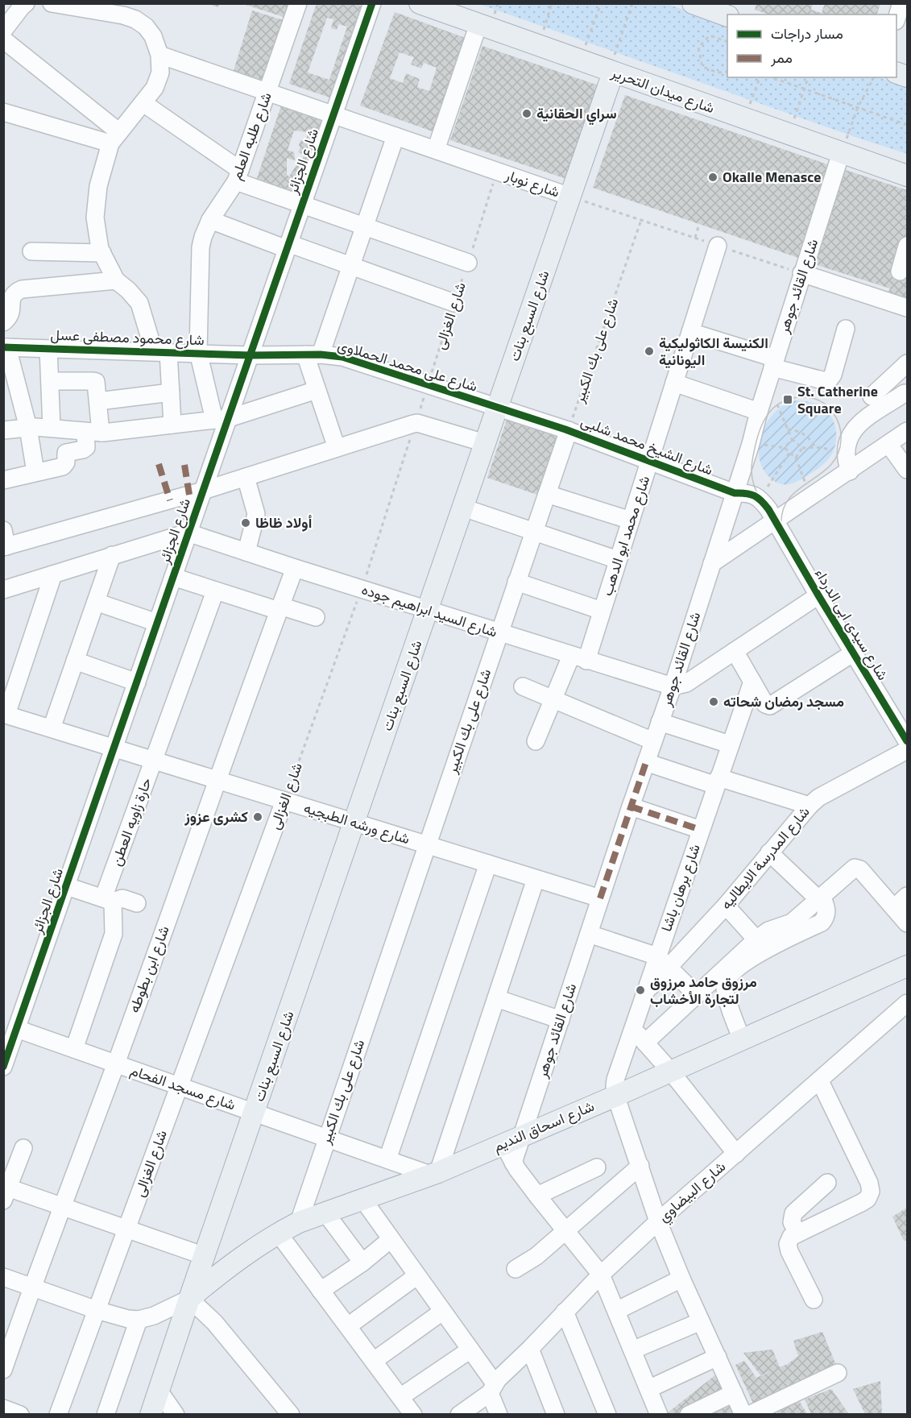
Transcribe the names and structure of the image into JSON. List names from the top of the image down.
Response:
{
  "streets": {
    "main road": ["شارع ميدان التحرير", "شارع السبع بنات", "شارع اسحاق النديم"],
    "street": [
      "شارع طلبه العلم",
      "شارع الجزائر",
      "شارع نوبار",
      "شارع القائد جوهر",
      "شارع الغزالى",
      "شارع محمود مصطفى عسل",
      "شارع على بك الكبير",
      "شارع على محمد الحملاوى",
      "شارع الشيخ محمد شلبى",
      "شارع محمد ابو الدهب",
      "شارع السيد ابراهيم جوده",
      "شارع سيدى ابى الدرداء",
      "حارة زاويه العطن",
      "شارع ورشه الطبجيه",
      "شارع المدرسة الايطاليه",
      "شارع برهان باشا",
      "شارع ابن بطوطه",
      "شارع مسجد الفحام",
      "شارع البيضاوي"
    ]
  },
  "crossings": [
    ["شارع ميدان التحرير", "شارع القائد جوهر"],
    ["شارع ميدان التحرير", "شارع السبع بنات"],
    ["شارع طلبه العلم", "شارع الجزائر"],
    ["شارع طلبه العلم", "شارع نوبار"],
    ["شارع طلبه العلم", "شارع محمود مصطفى عسل"],
    ["شارع الجزائر", "شارع نوبار"],
    ["شارع الجزائر", "شارع محمود مصطفى عسل"],
    ["شارع الجزائر", "شارع على محمد الحملاوى"],
    ["شارع الجزائر", "شارع السيد ابراهيم جوده"],
    ["شارع الجزائر", "شارع ورشه الطبجيه"],
    ["شارع الجزائر", "شارع مسجد الفحام"],
    ["شارع نوبار", "شارع القائد جوهر"],
    ["شارع نوبار", "شارع الغزالى"],
    ["شارع نوبار", "شارع السبع بنات"],
    ["شارع نوبار", "شارع على بك الكبير"],
    ["شارع نوبار", "شارع محمد ابو الدهب"],
    ["شارع القائد جوهر", "شارع الشيخ محمد شلبى"],
    ["شارع القائد جوهر", "شارع السيد ابراهيم جوده"],
    ["شارع القائد جوهر", "شارع ورشه الطبجيه"],
    ["شارع القائد جوهر", "شارع اسحاق النديم"],
    ["شارع الغزالى", "شارع على محمد الحملاوى"],
    ["شارع الغزالى", "شارع السيد ابراهيم جوده"],
    ["شارع الغزالى", "شارع ورشه الطبجيه"],
    ["شارع الغزالى", "شارع مسجد الفحام"],
    ["شارع السبع بنات", "شارع على محمد الحملاوى"],
    ["شارع السبع بنات", "شارع الشيخ محمد شلبى"],
    ["شارع السبع بنات", "شارع السيد ابراهيم جوده"],
    ["شارع السبع بنات", "شارع ورشه الطبجيه"],
    ["شارع السبع بنات", "شارع مسجد الفحام"],
    ["شارع السبع بنات", "شارع اسحاق النديم"],
    ["شارع محمود مصطفى عسل", "شارع على محمد الحملاوى"],
    ["شارع على بك الكبير", "شارع الشيخ محمد شلبى"],
    ["شارع على بك الكبير", "شارع السيد ابراهيم جوده"],
    ["شارع على بك الكبير", "شارع ورشه الطبجيه"],
    ["شارع على بك الكبير", "شارع مسجد الفحام"],
    ["شارع على بك الكبير", "شارع اسحاق النديم"],
    ["شارع على محمد الحملاوى", "شارع الشيخ محمد شلبى"],
    ["شارع الشيخ محمد شلبى", "شارع محمد ابو الدهب"],
    ["شارع محمد ابو الدهب", "شارع السيد ابراهيم جوده"],
    ["شارع السيد ابراهيم جوده", "شارع ابن بطوطه"],
    ["حارة زاويه العطن", "شارع ورشه الطبجيه"],
    ["حارة زاويه العطن", "شارع مسجد الفحام"],
    ["شارع ورشه الطبجيه", "شارع ابن بطوطه"],
    ["شارع المدرسة الايطاليه", "شارع برهان باشا"],
    ["شارع ابن بطوطه", "شارع مسجد الفحام"],
    ["شارع مسجد الفحام", "شارع اسحاق النديم"]
  ],
  "places": {
    "other": [
      "سراي الحقانية",
      "Okalle Menasce",
      "الكنيسة الكاثوليكية اليونانية",
      "أولاد ظاظا",
      "مسجد رمضان شحاته",
      "كشرى عزوز",
      "مرزوق حامد مرزوق لتجارة الأخشاب"
    ],
    "transit": ["St. Catherine Square"]
  },
  "legend": ["مسار دراجات", "ممر"]
}
